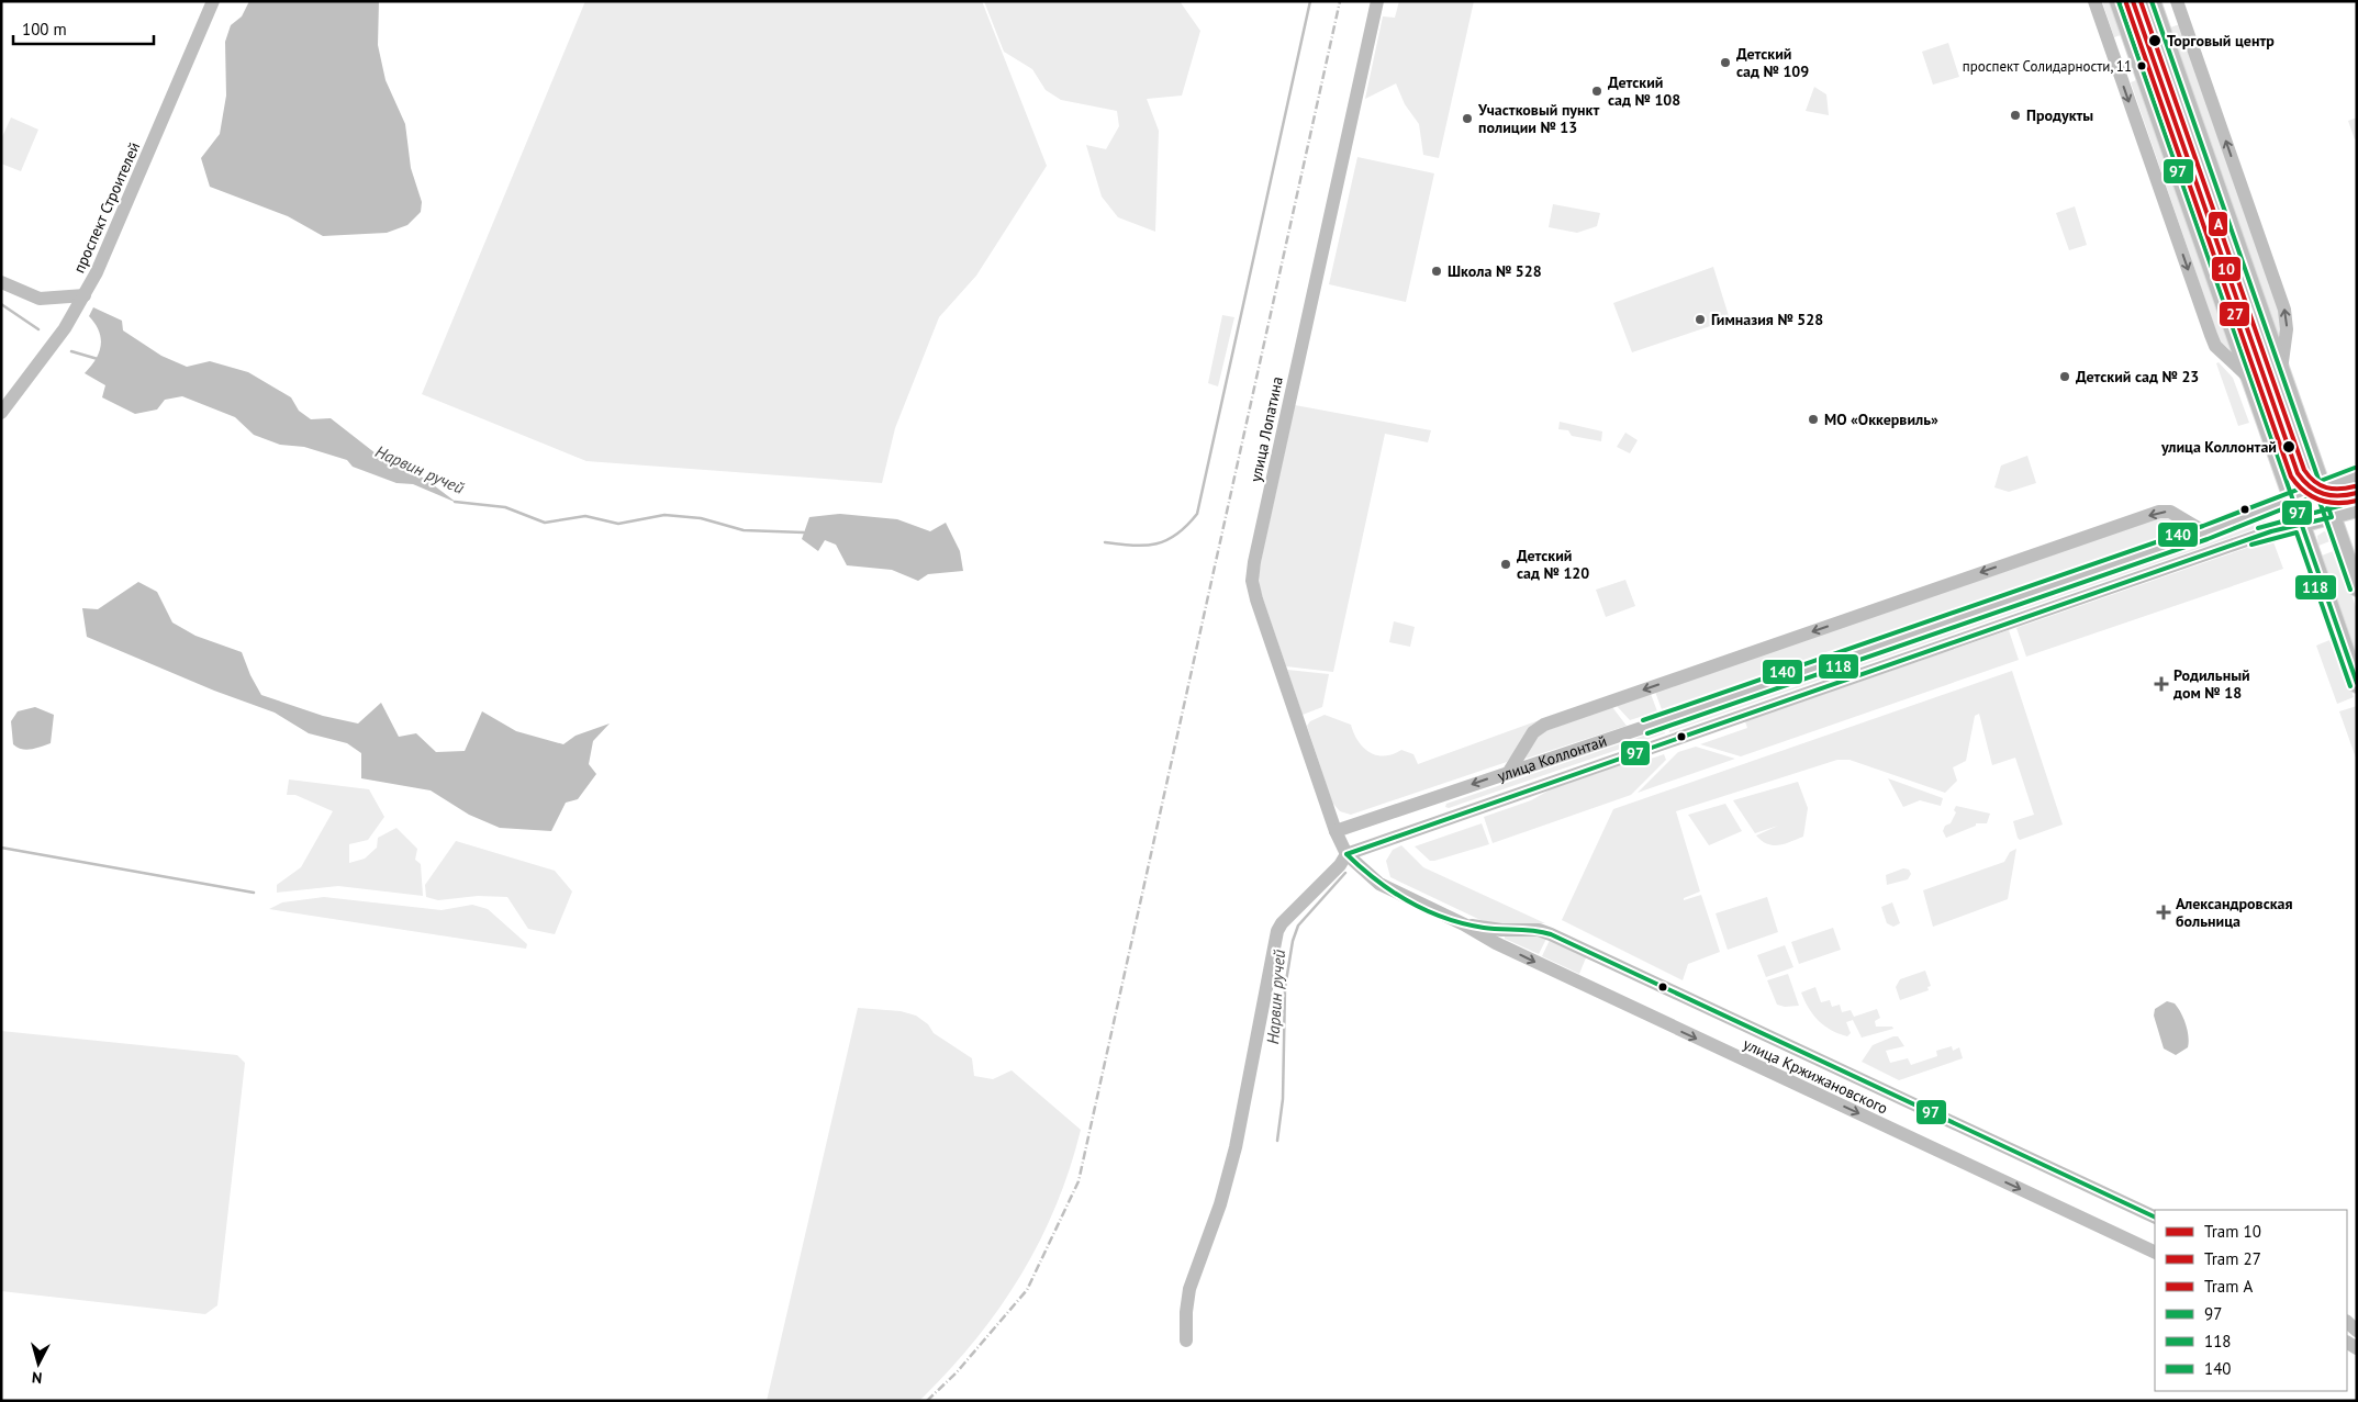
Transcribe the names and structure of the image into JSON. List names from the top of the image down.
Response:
{
  "streets": {
    "main road": ["улица Коллонтай"],
    "street": ["проспект Строителей", "улица Лопатина", "улица Кржижановского"]
  },
  "crossings": [
    ["улица Лопатина", "улица Коллонтай"],
    ["улица Лопатина", "улица Кржижановского"],
    ["улица Коллонтай", "улица Кржижановского"]
  ],
  "water": ["Нарвин ручей"],
  "places": {
    "other": [
      "Торговый центр",
      "Детский сад № 109",
      "проспект Солидарности, 11",
      "Детский сад № 108",
      "Продукты",
      "Участковый пункт полиции № 13",
      "Школа № 528",
      "Гимназия № 528",
      "Детский сад № 23",
      "МО «Оккервиль»",
      "улица Коллонтай",
      "Детский сад № 120"
    ],
    "health": ["Родильный дом № 18", "Александровская больница"]
  },
  "lines": [
    "tram line 10",
    "tram line А",
    "transit line 97",
    "tram line 27",
    "transit line 140",
    "transit line 118"
  ],
  "legend": [
    "Tram 10",
    "Tram 27",
    "Tram А",
    "97",
    "118",
    "140"
  ],
  "scale_bar": "100 m",
  "north": "bottom"
}
